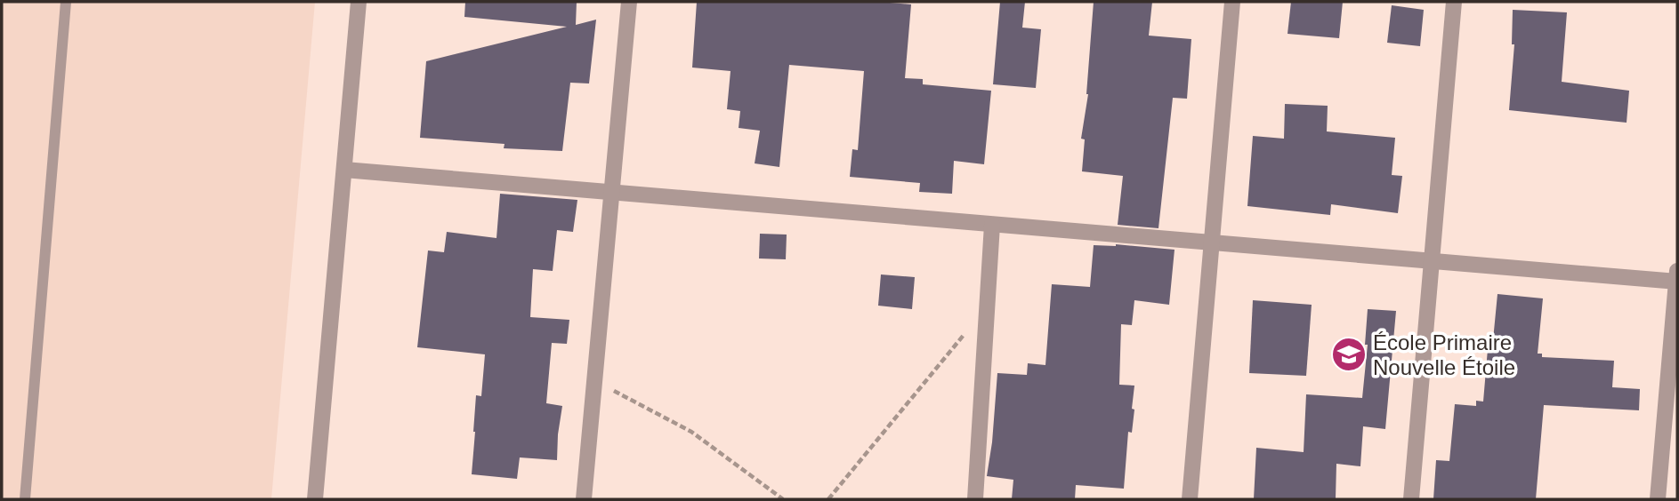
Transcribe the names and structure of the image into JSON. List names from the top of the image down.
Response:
{
  "places": {
    "school or university": ["École Primaire Nouvelle Étoile"]
  }
}
